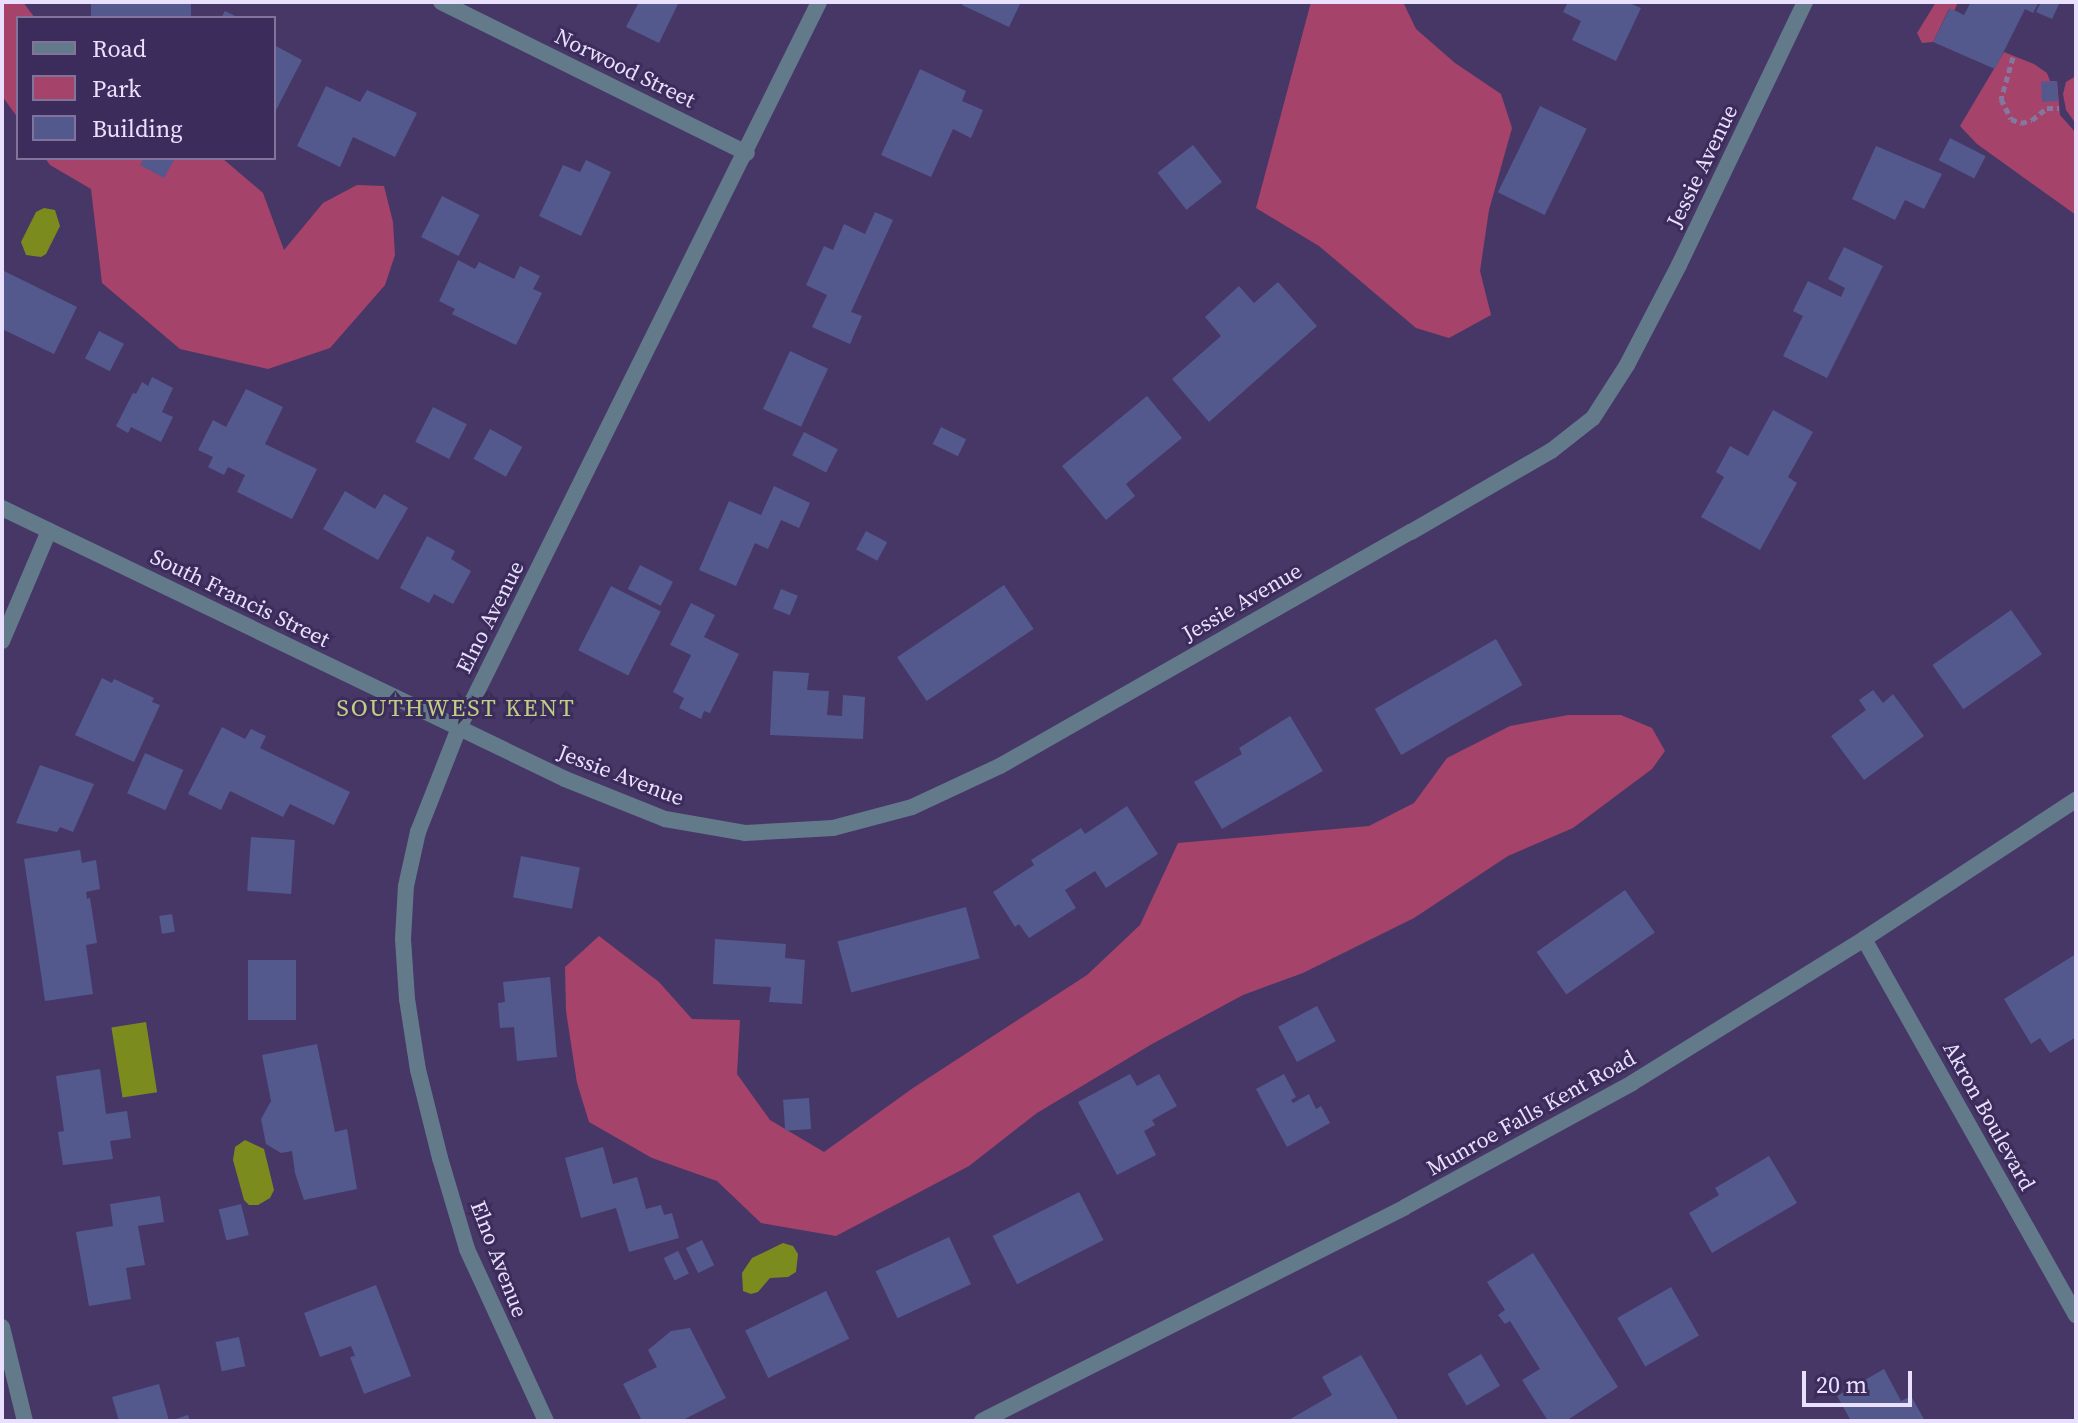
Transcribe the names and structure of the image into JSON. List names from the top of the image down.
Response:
{
  "streets": {
    "street": [
      "Norwood Street",
      "Jessie Avenue",
      "South Francis Street",
      "Elno Avenue",
      "Munroe Falls Kent Road",
      "Akron Boulevard"
    ]
  },
  "crossings": [
    ["Norwood Street", "Elno Avenue"],
    ["Jessie Avenue", "South Francis Street"],
    ["Jessie Avenue", "Elno Avenue"],
    ["South Francis Street", "Elno Avenue"],
    ["Munroe Falls Kent Road", "Akron Boulevard"]
  ],
  "districts": ["SOUTHWEST KENT"],
  "legend": ["Road", "Park", "Building"],
  "scale_bar": "20 m"
}
